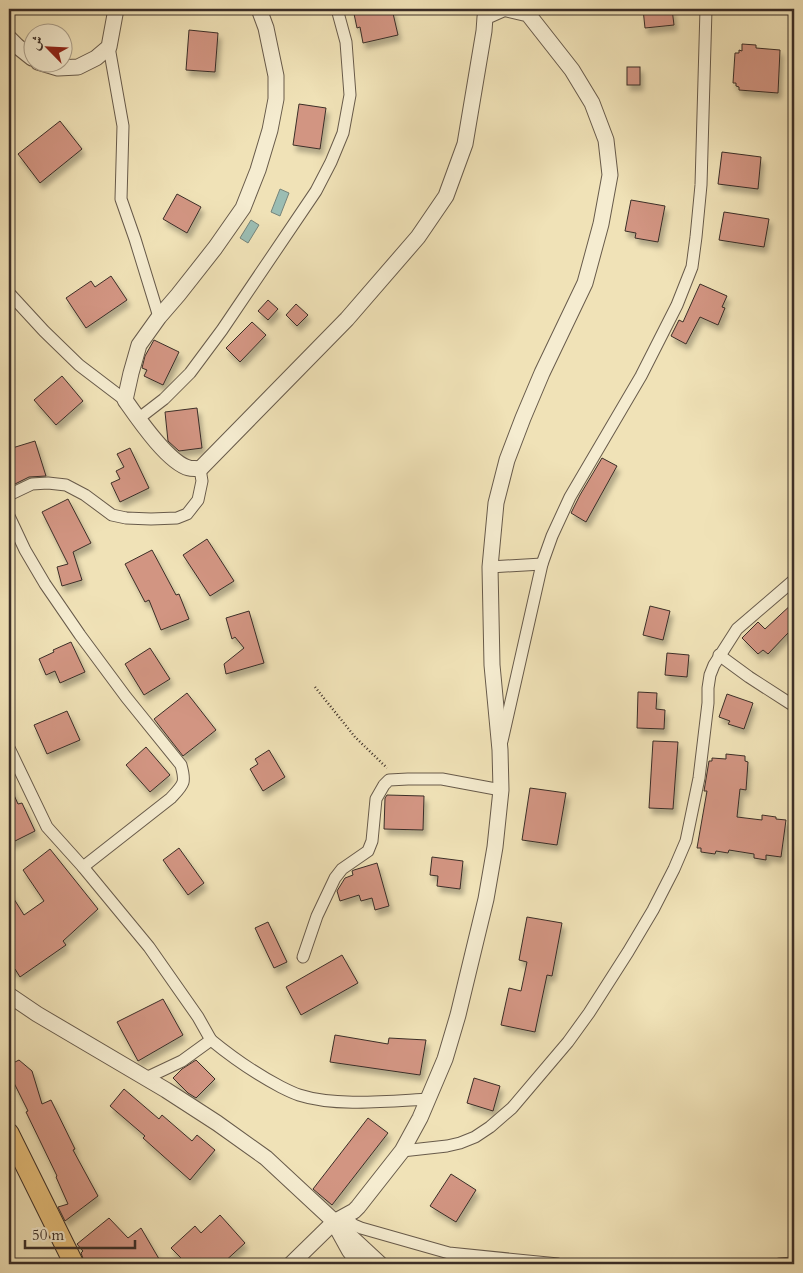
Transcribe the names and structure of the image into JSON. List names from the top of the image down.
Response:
{
  "scale_bar": "50 m",
  "north": "top left"
}
